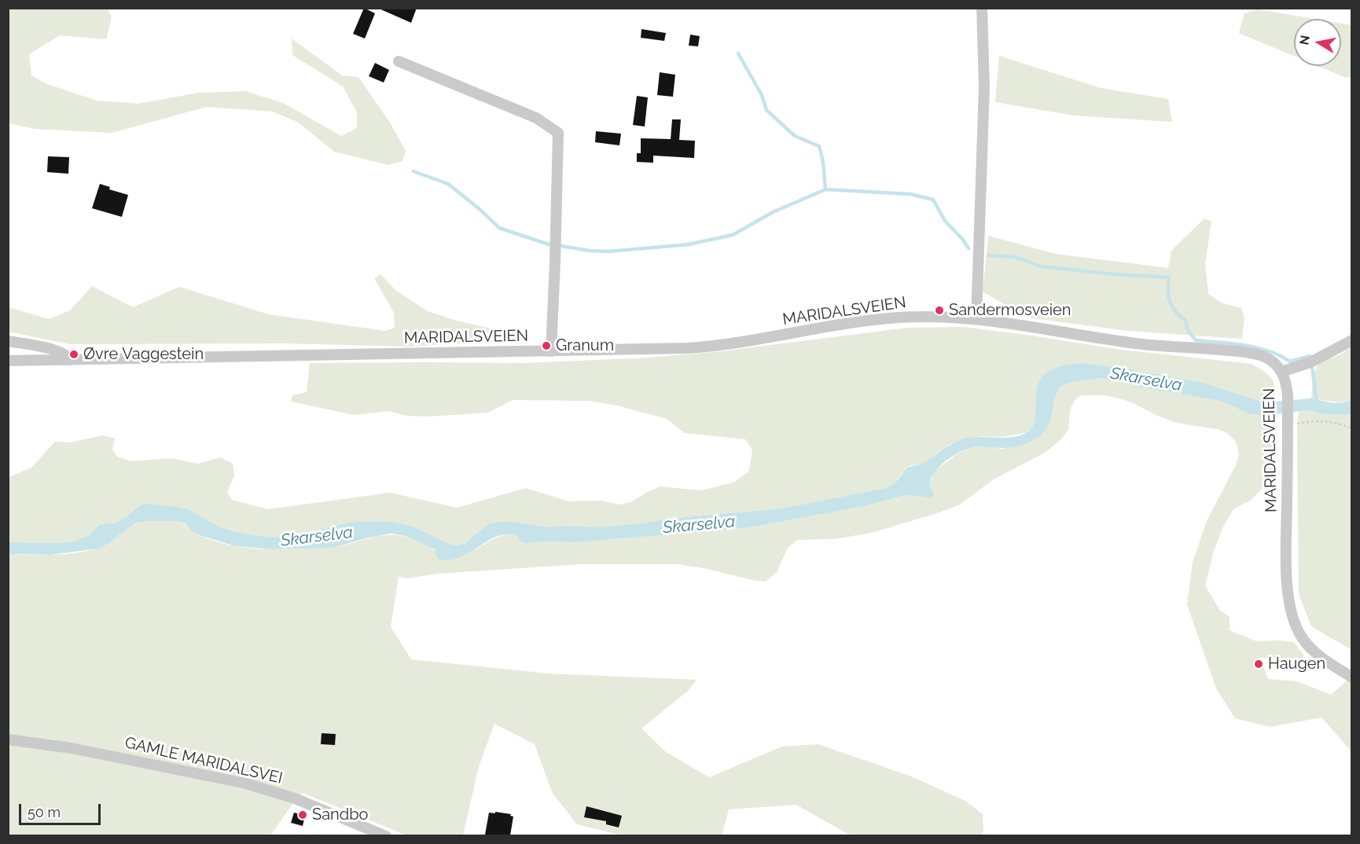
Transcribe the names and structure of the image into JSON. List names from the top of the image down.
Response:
{
  "streets": {
    "street": ["MARIDALSVEIEN", "GAMLE MARIDALSVEI"]
  },
  "water": ["Skarselva"],
  "places": [
    "Sandermosveien",
    "Granum",
    "Øvre Vaggestein",
    "Haugen",
    "Sandbo"
  ],
  "scale_bar": "50 m",
  "north": "left"
}
